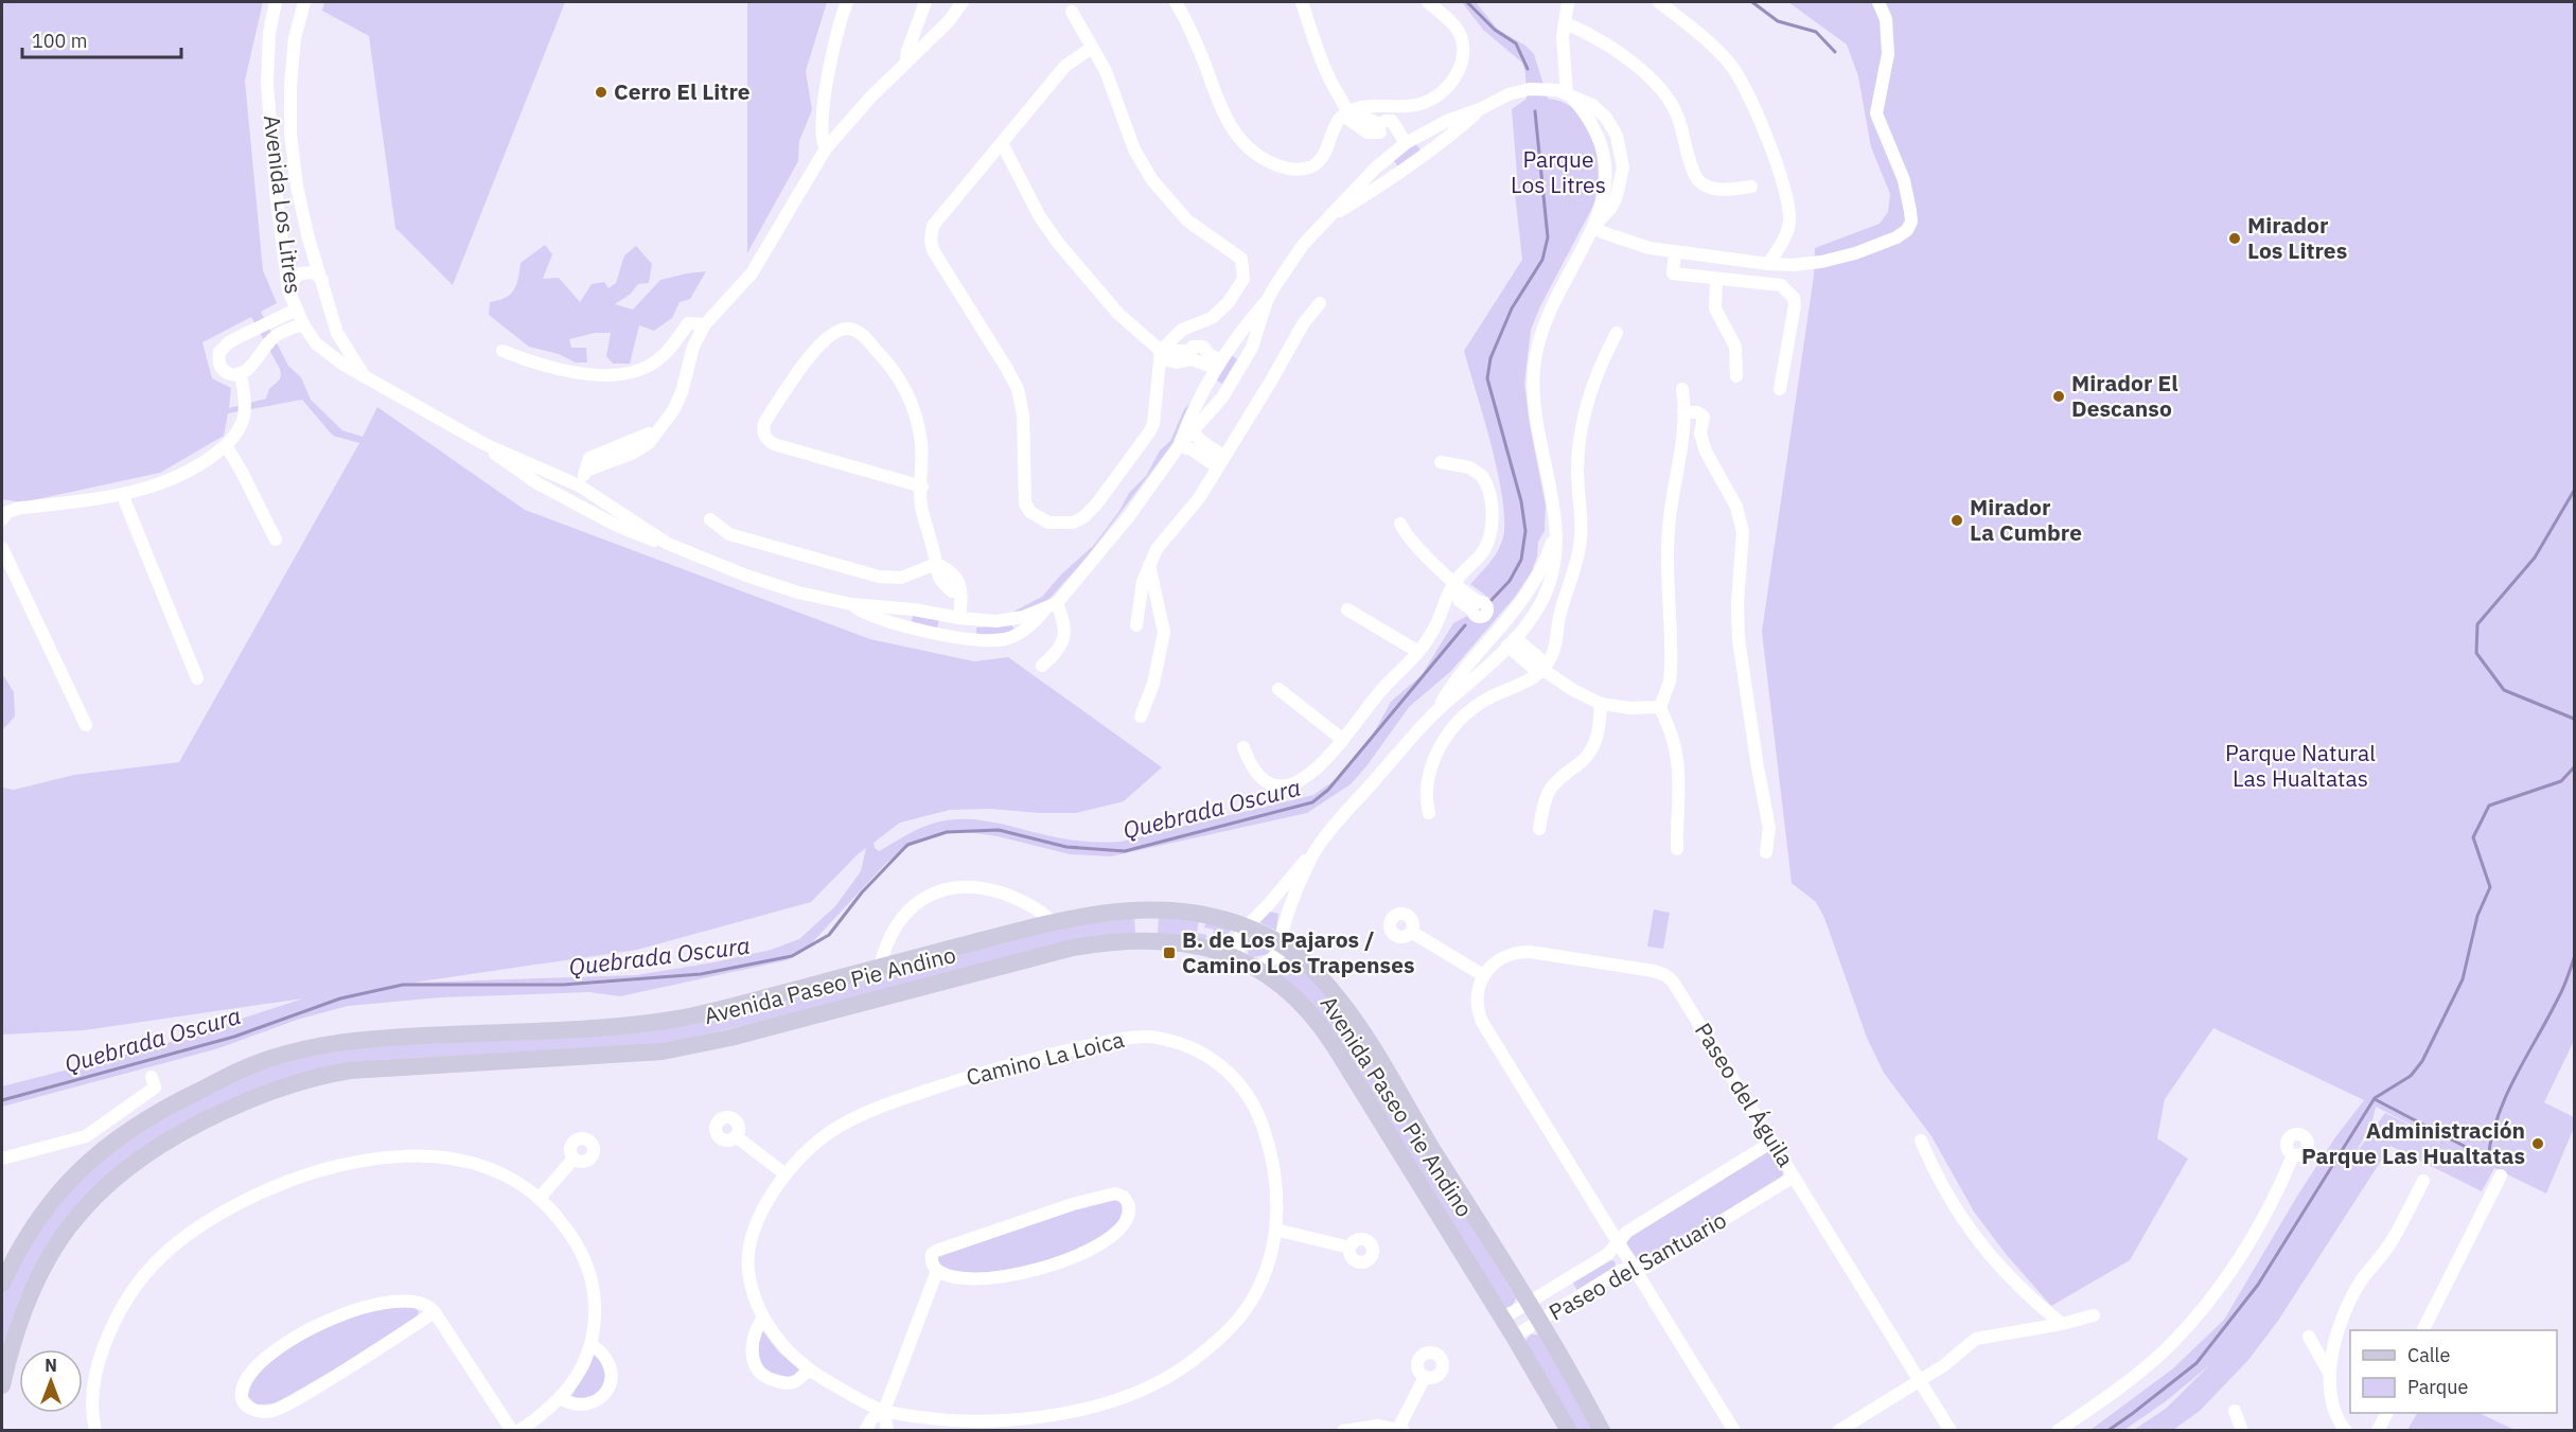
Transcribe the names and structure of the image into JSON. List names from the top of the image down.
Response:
{
  "streets": {
    "main road": ["Avenida Paseo Pie Andino"],
    "street": [
      "Avenida Los Litres",
      "Camino La Loica",
      "Paseo del Águila",
      "Paseo del Santuario"
    ]
  },
  "crossings": [
    ["Avenida Paseo Pie Andino", "Paseo del Santuario"],
    ["Paseo del Águila", "Paseo del Santuario"]
  ],
  "water": ["Quebrada Oscura"],
  "parks": ["Parque Los Litres", "Parque Natural Las Hualtatas"],
  "places": {
    "other": [
      "Cerro El Litre",
      "Mirador Los Litres",
      "Mirador El Descanso",
      "Mirador La Cumbre",
      "Administración Parque Las Hualtatas"
    ],
    "transit": ["B. de Los Pajaros / Camino Los Trapenses"]
  },
  "legend": ["Calle", "Parque"],
  "scale_bar": "100 m",
  "north": "top"
}
